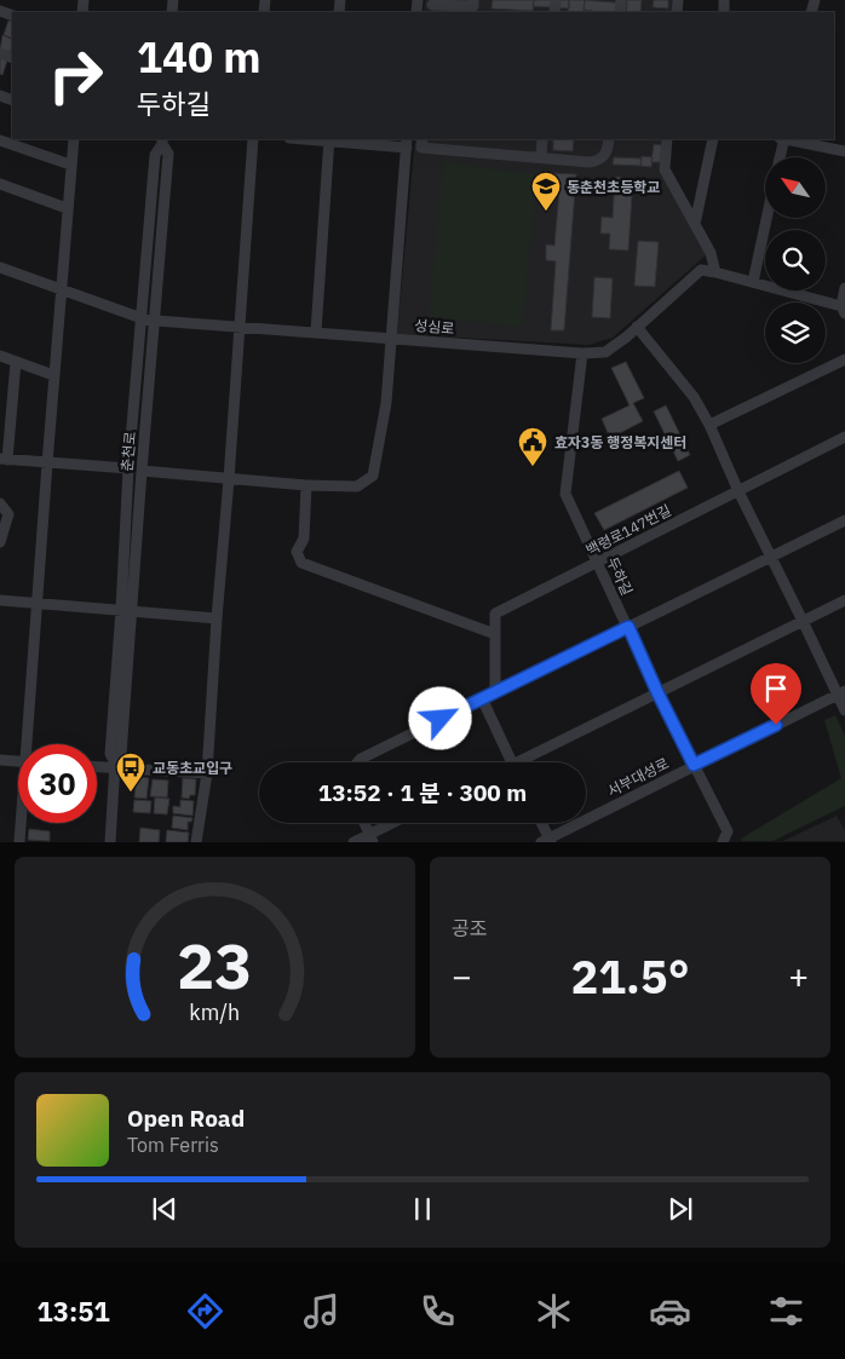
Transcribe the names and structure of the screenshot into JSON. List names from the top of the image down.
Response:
{
  "streets": {
    "street": [
      "성심로",
      "춘천로",
      "백령로147번길",
      "두하길",
      "서부대성로"
    ]
  },
  "crossings": [
    ["성심로", "춘천로"],
    ["성심로", "두하길"],
    ["백령로147번길", "두하길"],
    ["두하길", "서부대성로"]
  ],
  "places": {
    "school or university": ["동춘천초등학교"],
    "public building": ["효자3동 행정복지센터"],
    "bus stop": ["교동초교입구"]
  },
  "north": "top left",
  "page": {
    "turn": ["140 m", "두하길"],
    "limit": "30",
    "trip": "13:52 · 1 분 · 300 m",
    "tile": "공조",
    "heat": ["−", "21.5°", "+"],
    "song": ["Open Road", "Tom Ferris"],
    "tabs": "13:51",
    "gauge": ["23", "km/h"]
  }
}
